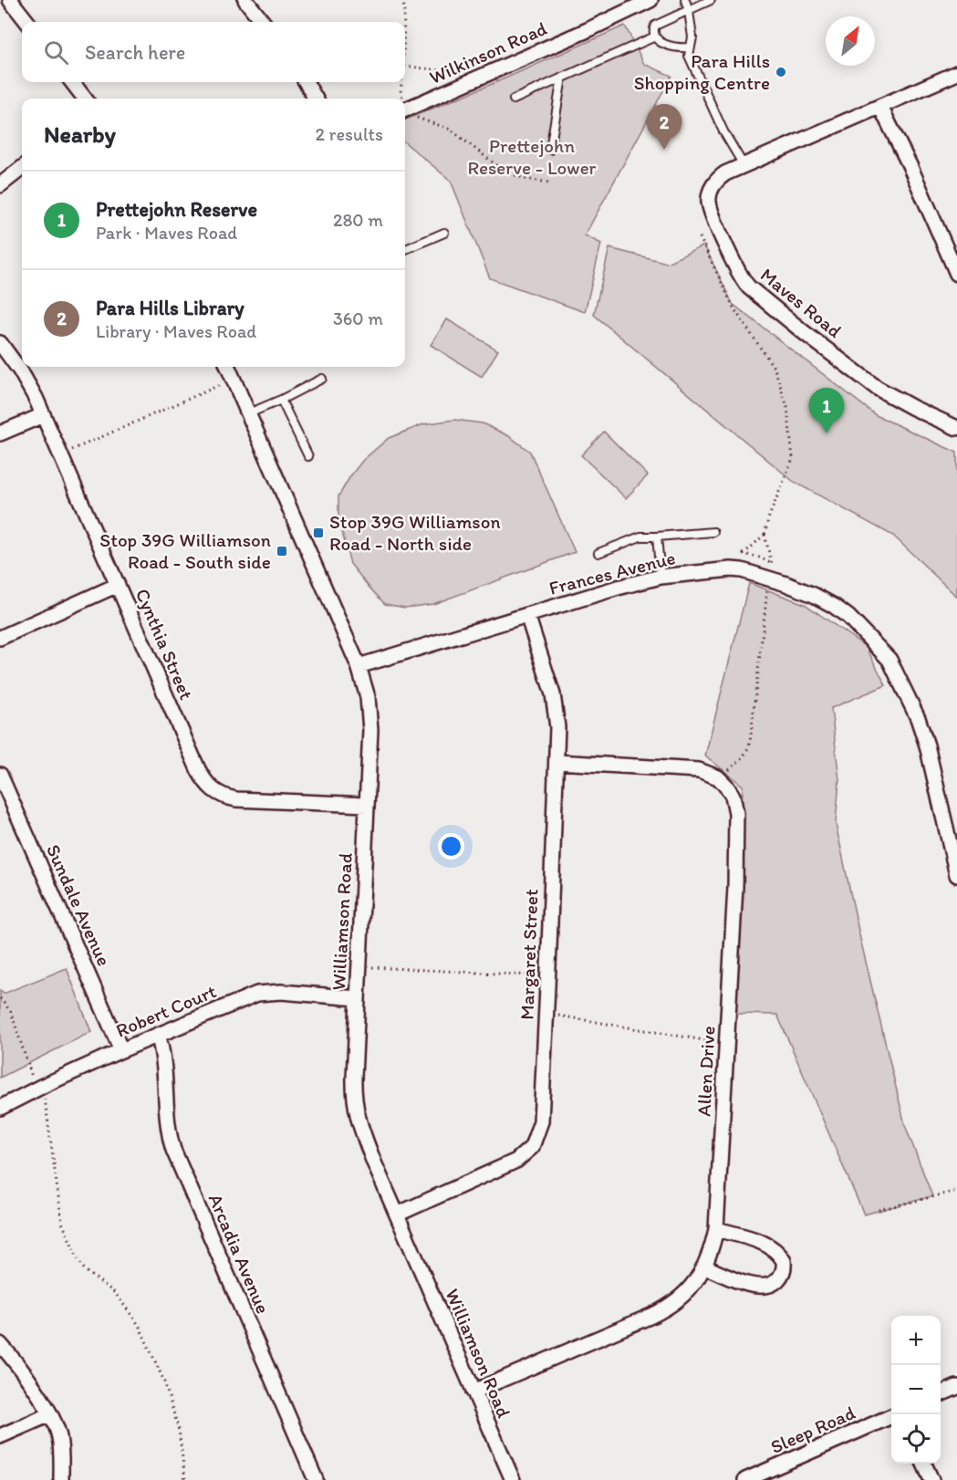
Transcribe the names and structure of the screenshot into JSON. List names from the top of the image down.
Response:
{
  "streets": {
    "street": [
      "Wilkinson Road",
      "Maves Road",
      "Frances Avenue",
      "Cynthia Street",
      "Sundale Avenue",
      "Williamson Road",
      "Margaret Street",
      "Robert Court",
      "Allen Drive",
      "Arcadia Avenue",
      "Sleep Road"
    ]
  },
  "crossings": [
    ["Frances Avenue", "Williamson Road"],
    ["Frances Avenue", "Margaret Street"],
    ["Cynthia Street", "Williamson Road"],
    ["Sundale Avenue", "Robert Court"],
    ["Williamson Road", "Margaret Street"],
    ["Williamson Road", "Robert Court"],
    ["Williamson Road", "Allen Drive"],
    ["Margaret Street", "Allen Drive"],
    ["Robert Court", "Arcadia Avenue"]
  ],
  "parks": ["Prettejohn Reserve - Lower"],
  "places": {
    "other": ["Para Hills Shopping Centre"],
    "transit": ["Stop 39G Williamson Road - North side", "Stop 39G Williamson Road - South side"]
  },
  "north": "top right",
  "page": {
    "search": "Search here",
    "heading": ["Nearby", "2 results"],
    "pins": ["2", "1"],
    "list": [
      {
        "mark": "1",
        "name": "Prettejohn Reserve",
        "note": "Park · Maves Road",
        "value": "280 m"
      },
      {
        "mark": "2",
        "name": "Para Hills Library",
        "note": "Library · Maves Road",
        "value": "360 m"
      }
    ],
    "map_buttons": ["+", "−"]
  }
}
